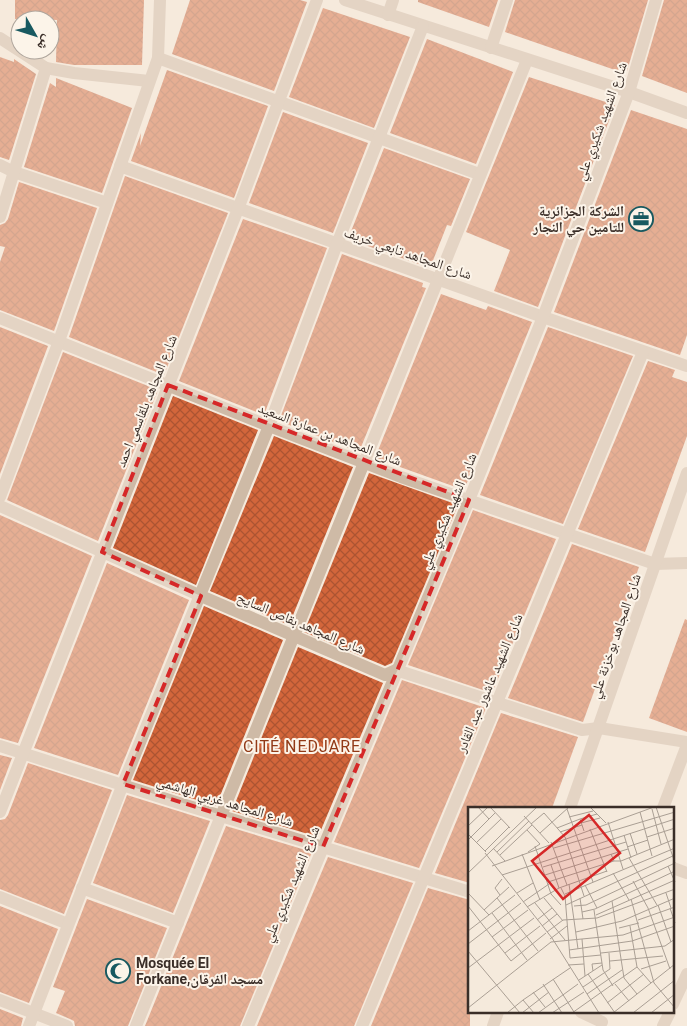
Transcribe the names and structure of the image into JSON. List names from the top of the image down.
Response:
{
  "streets": {
    "street": [
      "شارع الشهيد شكيري علي",
      "شارع المجاهد تابعي خريف",
      "شارع المجاهد بلقاسمي احمد",
      "شارع المجاهد بن عمارة السعيد",
      "شارع المجاهد بقاص السايح",
      "شارع المجاهد بوخزنة علي",
      "شارع الشهيد عاشور عبد القادر",
      "شارع المجاهد غربي الهاشمي"
    ]
  },
  "crossings": [
    ["شارع الشهيد شكيري علي", "شارع المجاهد تابعي خريف"],
    ["شارع الشهيد شكيري علي", "شارع المجاهد بن عمارة السعيد"],
    ["شارع الشهيد شكيري علي", "شارع المجاهد بقاص السايح"],
    ["شارع الشهيد شكيري علي", "شارع المجاهد غربي الهاشمي"],
    ["شارع المجاهد تابعي خريف", "شارع المجاهد بلقاسمي احمد"],
    ["شارع المجاهد تابعي خريف", "شارع الشهيد عاشور عبد القادر"],
    ["شارع المجاهد بلقاسمي احمد", "شارع المجاهد بن عمارة السعيد"],
    ["شارع المجاهد بلقاسمي احمد", "شارع المجاهد بقاص السايح"],
    ["شارع المجاهد بلقاسمي احمد", "شارع المجاهد غربي الهاشمي"],
    ["شارع المجاهد بن عمارة السعيد", "شارع المجاهد بوخزنة علي"],
    ["شارع المجاهد بن عمارة السعيد", "شارع الشهيد عاشور عبد القادر"],
    ["شارع المجاهد بقاص السايح", "شارع المجاهد بوخزنة علي"],
    ["شارع المجاهد بقاص السايح", "شارع الشهيد عاشور عبد القادر"],
    ["شارع الشهيد عاشور عبد القادر", "شارع المجاهد غربي الهاشمي"]
  ],
  "districts": ["CITÉ NEDJARE"],
  "places": {
    "office": ["الشركة الجزائرية للتامين حي النجار"],
    "mosque": ["Mosquée El Forkane,مسجد الفرقان"]
  },
  "north": "bottom right"
}
